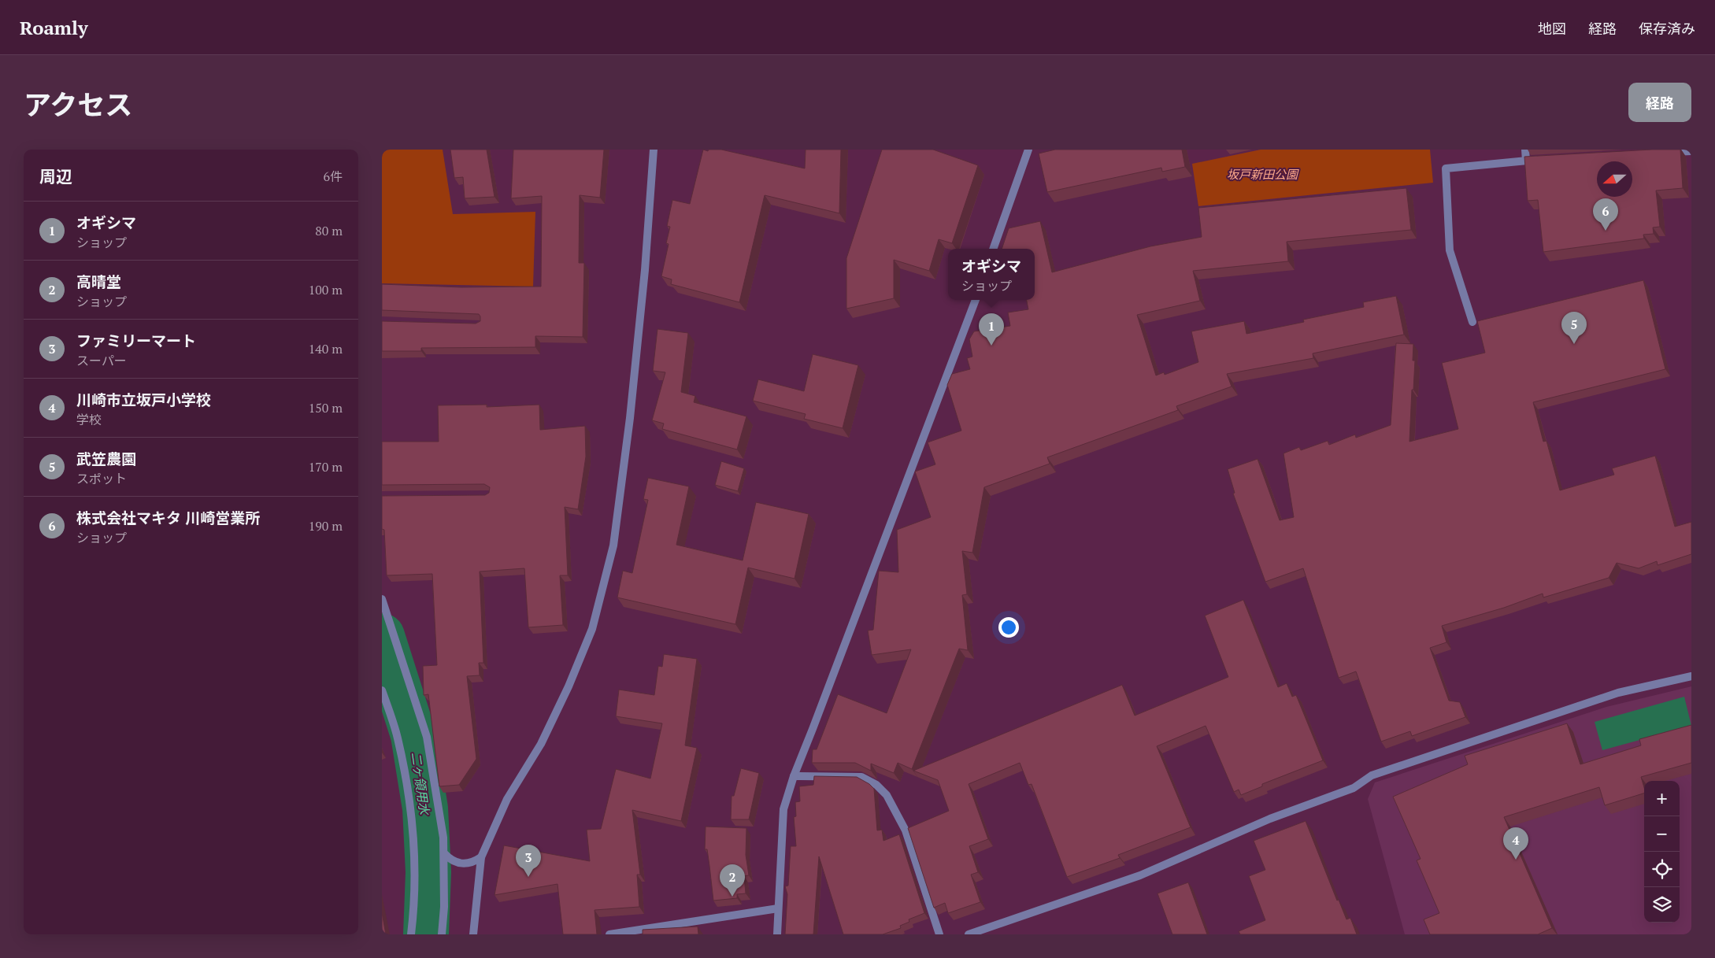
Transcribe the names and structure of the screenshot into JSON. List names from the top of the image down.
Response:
{
  "water": ["二ヶ領用水"],
  "parks": ["坂戸新田公園"],
  "north": "left",
  "page": {
    "header": "Roamly",
    "nav": ["地図", "経路", "保存済み"],
    "title": "アクセス",
    "buttons": "経路",
    "heading": ["周辺", "6件"],
    "pins": [
      "6",
      "5",
      "1",
      "4",
      "3",
      "2"
    ],
    "list": [
      {
        "mark": "1",
        "name": "オギシマ",
        "note": "ショップ",
        "value": "80 m"
      },
      {
        "mark": "2",
        "name": "高晴堂",
        "note": "ショップ",
        "value": "100 m"
      },
      {
        "mark": "3",
        "name": "ファミリーマート",
        "note": "スーパー",
        "value": "140 m"
      },
      {
        "mark": "4",
        "name": "川崎市立坂戸小学校",
        "note": "学校",
        "value": "150 m"
      },
      {
        "mark": "5",
        "name": "武笠農園",
        "note": "スポット",
        "value": "170 m"
      },
      {
        "mark": "6",
        "name": "株式会社マキタ 川崎営業所",
        "note": "ショップ",
        "value": "190 m"
      }
    ],
    "popup": ["オギシマ", "ショップ"],
    "map_buttons": ["+", "−"]
  }
}
